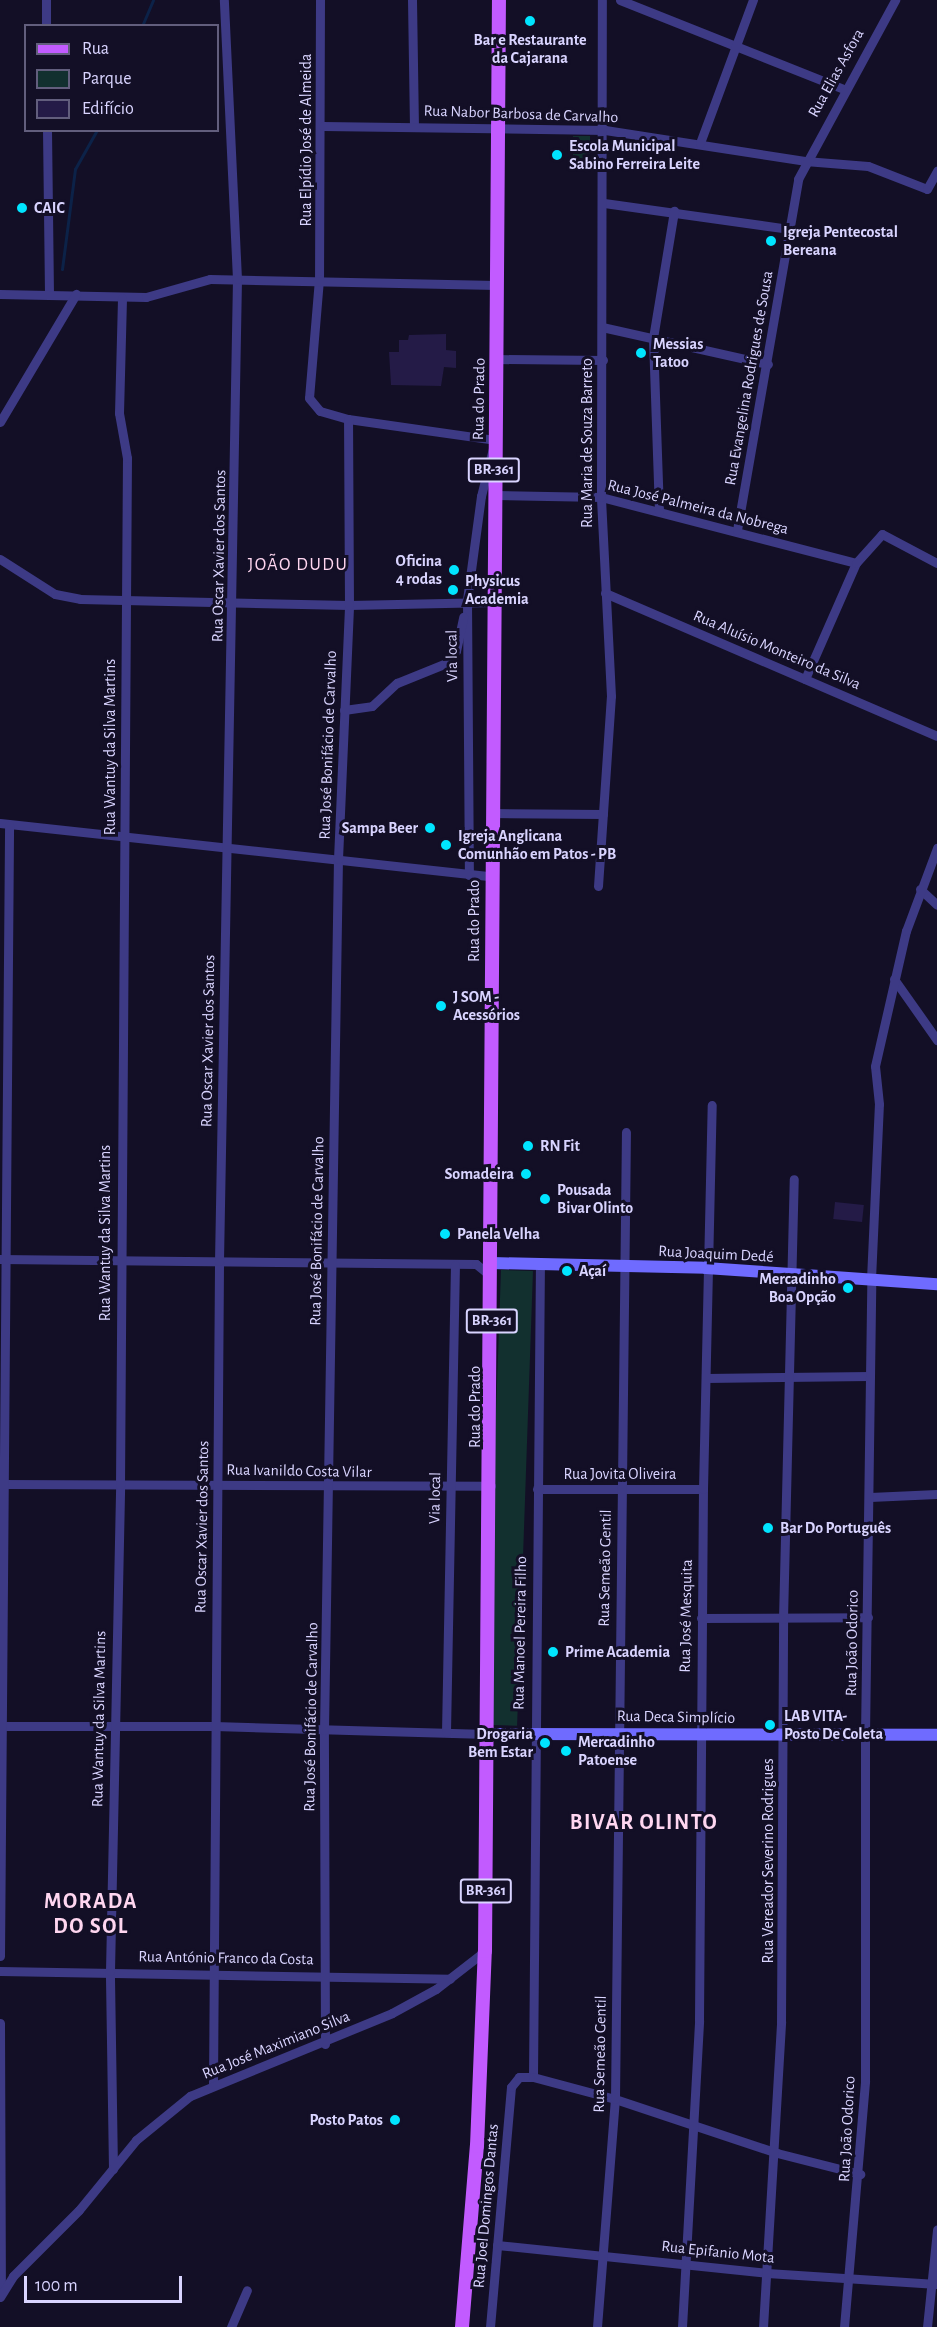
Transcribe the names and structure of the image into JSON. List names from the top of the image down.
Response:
{
  "streets": {
    "main road": ["Rua do Prado", "BR-361"],
    "street": [
      "Rua Elias Asfora",
      "Rua Nabor Barbosa de Carvalho",
      "Rua Elpídio José de Almeida",
      "Rua Evangelina Rodrigues de Sousa",
      "Rua Maria de Souza Barreto",
      "Rua José Palmeira da Nobrega",
      "Rua Oscar Xavier dos Santos",
      "Rua Aluísio Monteiro da Silva",
      "Via local",
      "Rua José Bonifácio de Carvalho",
      "Rua Wantuy da Silva Martins",
      "Rua Joaquim Dedé",
      "Rua Ivanildo Costa Vilar",
      "Rua Jovita Oliveira",
      "Rua Semeão Gentil",
      "Rua José Mesquita",
      "Rua Manoel Pereira Filho",
      "Rua João Odorico",
      "Rua Deca Simplício",
      "Rua Vereador Severino Rodrigues",
      "Rua António Franco da Costa",
      "Rua José Maximiano Silva",
      "Rua Joel Domingos Dantas",
      "Rua Epifanio Mota"
    ]
  },
  "crossings": [
    ["Rua Elias Asfora", "Rua Nabor Barbosa de Carvalho"],
    ["Rua Elias Asfora", "Rua Evangelina Rodrigues de Sousa"],
    ["Rua Nabor Barbosa de Carvalho", "Rua Elpídio José de Almeida"],
    ["Rua Nabor Barbosa de Carvalho", "Rua Evangelina Rodrigues de Sousa"],
    ["Rua Nabor Barbosa de Carvalho", "Rua do Prado"],
    ["Rua Nabor Barbosa de Carvalho", "Rua Maria de Souza Barreto"],
    ["Rua Elpídio José de Almeida", "Rua do Prado"],
    ["Rua Elpídio José de Almeida", "Via local"],
    ["Rua Elpídio José de Almeida", "Rua José Bonifácio de Carvalho"],
    ["Rua Evangelina Rodrigues de Sousa", "Rua José Palmeira da Nobrega"],
    ["Rua do Prado", "BR-361"],
    ["Rua do Prado", "Rua José Palmeira da Nobrega"],
    ["Rua do Prado", "Via local"],
    ["Rua do Prado", "Rua Joaquim Dedé"],
    ["Rua do Prado", "Rua Ivanildo Costa Vilar"],
    ["Rua do Prado", "Rua Deca Simplício"],
    ["Rua Maria de Souza Barreto", "Rua José Palmeira da Nobrega"],
    ["Rua Maria de Souza Barreto", "Rua Aluísio Monteiro da Silva"],
    ["BR-361", "Rua Deca Simplício"],
    ["BR-361", "Rua José Maximiano Silva"],
    ["Rua Oscar Xavier dos Santos", "Rua Ivanildo Costa Vilar"],
    ["Rua Oscar Xavier dos Santos", "Rua António Franco da Costa"],
    ["Rua Oscar Xavier dos Santos", "Rua José Maximiano Silva"],
    ["Via local", "Rua Ivanildo Costa Vilar"],
    ["Rua José Bonifácio de Carvalho", "Rua Ivanildo Costa Vilar"],
    ["Rua José Bonifácio de Carvalho", "Rua António Franco da Costa"],
    ["Rua José Bonifácio de Carvalho", "Rua José Maximiano Silva"],
    ["Rua Wantuy da Silva Martins", "Rua Ivanildo Costa Vilar"],
    ["Rua Wantuy da Silva Martins", "Rua António Franco da Costa"],
    ["Rua Wantuy da Silva Martins", "Rua José Maximiano Silva"],
    ["Rua Joaquim Dedé", "Rua Semeão Gentil"],
    ["Rua Joaquim Dedé", "Rua José Mesquita"],
    ["Rua Joaquim Dedé", "Rua Manoel Pereira Filho"],
    ["Rua Joaquim Dedé", "Rua João Odorico"],
    ["Rua Joaquim Dedé", "Rua Vereador Severino Rodrigues"],
    ["Rua Jovita Oliveira", "Rua Semeão Gentil"],
    ["Rua Jovita Oliveira", "Rua José Mesquita"],
    ["Rua Jovita Oliveira", "Rua Manoel Pereira Filho"],
    ["Rua Semeão Gentil", "Rua Deca Simplício"],
    ["Rua Semeão Gentil", "Rua Epifanio Mota"],
    ["Rua José Mesquita", "Rua Deca Simplício"],
    ["Rua José Mesquita", "Rua Epifanio Mota"],
    ["Rua Manoel Pereira Filho", "Rua Deca Simplício"],
    ["Rua Manoel Pereira Filho", "Rua Joel Domingos Dantas"],
    ["Rua João Odorico", "Rua Deca Simplício"],
    ["Rua João Odorico", "Rua Epifanio Mota"],
    ["Rua Deca Simplício", "Rua Vereador Severino Rodrigues"],
    ["Rua Vereador Severino Rodrigues", "Rua Epifanio Mota"],
    ["Rua António Franco da Costa", "Rua José Maximiano Silva"],
    ["Rua Joel Domingos Dantas", "Rua Epifanio Mota"]
  ],
  "districts": ["JOÃO DUDU", "BIVAR OLINTO", "MORADA DO SOL"],
  "places": [
    "Bar e Restaurante da Cajarana",
    "Escola Municipal Sabino Ferreira Leite",
    "CAIC",
    "Igreja Pentecostal Bereana",
    "Messias Tatoo",
    "Oficina 4 rodas",
    "Physicus Academia",
    "Sampa Beer",
    "Igreja Anglicana Comunhão em Patos - PB",
    "J SOM - Acessórios",
    "RN Fit",
    "Somadeira",
    "Pousada Bivar Olinto",
    "Panela Velha",
    "Açaí",
    "Mercadinho Boa Opção",
    "Bar Do Português",
    "Prime Academia",
    "LAB VITA- Posto De Coleta",
    "Drogaria Bem Estar",
    "Mercadinho Patoense",
    "Posto Patos"
  ],
  "legend": ["Rua", "Parque", "Edifício"],
  "scale_bar": "100 m"
}
